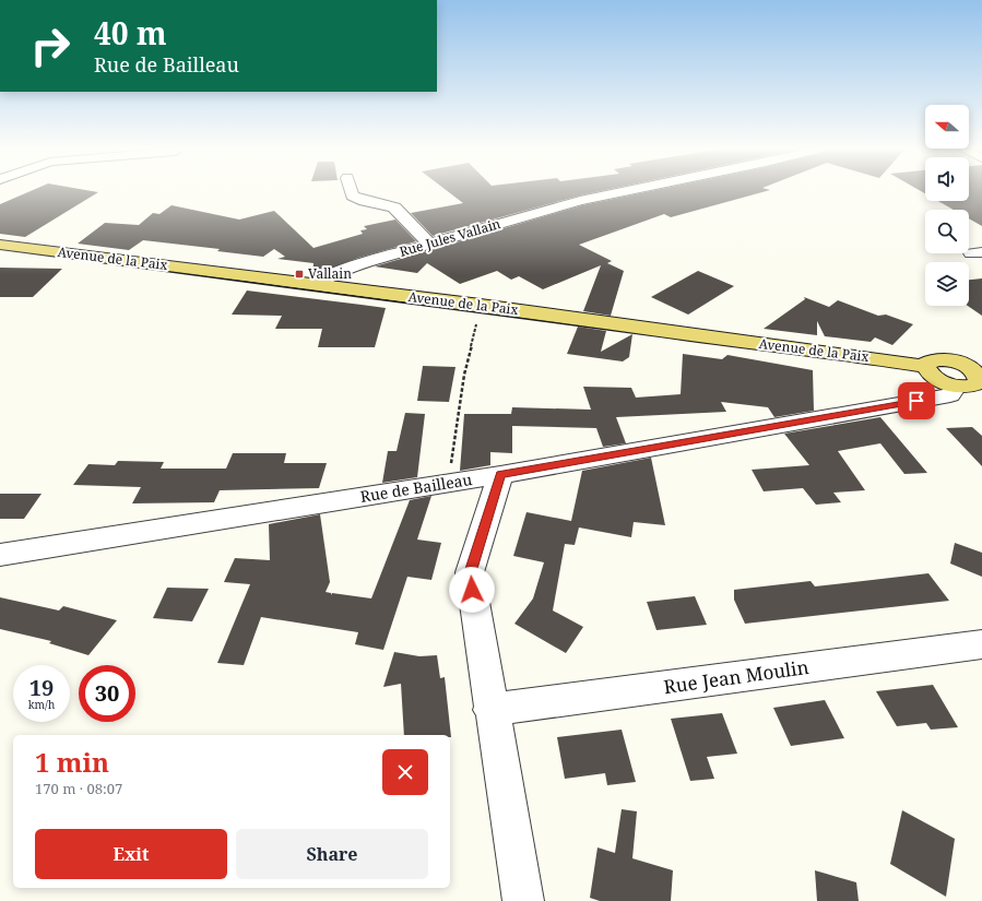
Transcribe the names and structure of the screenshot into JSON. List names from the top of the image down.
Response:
{
  "streets": {
    "main road": ["Avenue de la Paix"],
    "street": ["Rue Jules Vallain", "Rue de Bailleau", "Rue Jean Moulin"]
  },
  "crossings": [
    ["Rue Jules Vallain", "Avenue de la Paix"],
    ["Avenue de la Paix", "Rue de Bailleau"]
  ],
  "places": {
    "transit": ["Vallain"]
  },
  "north": "left",
  "page": {
    "turn": ["40 m", "Rue de Bailleau"],
    "speed": "19 km/h",
    "limit": "30",
    "heading": ["1 min", "170 m · 08:07"],
    "buttons": ["Exit", "Share"]
  }
}
